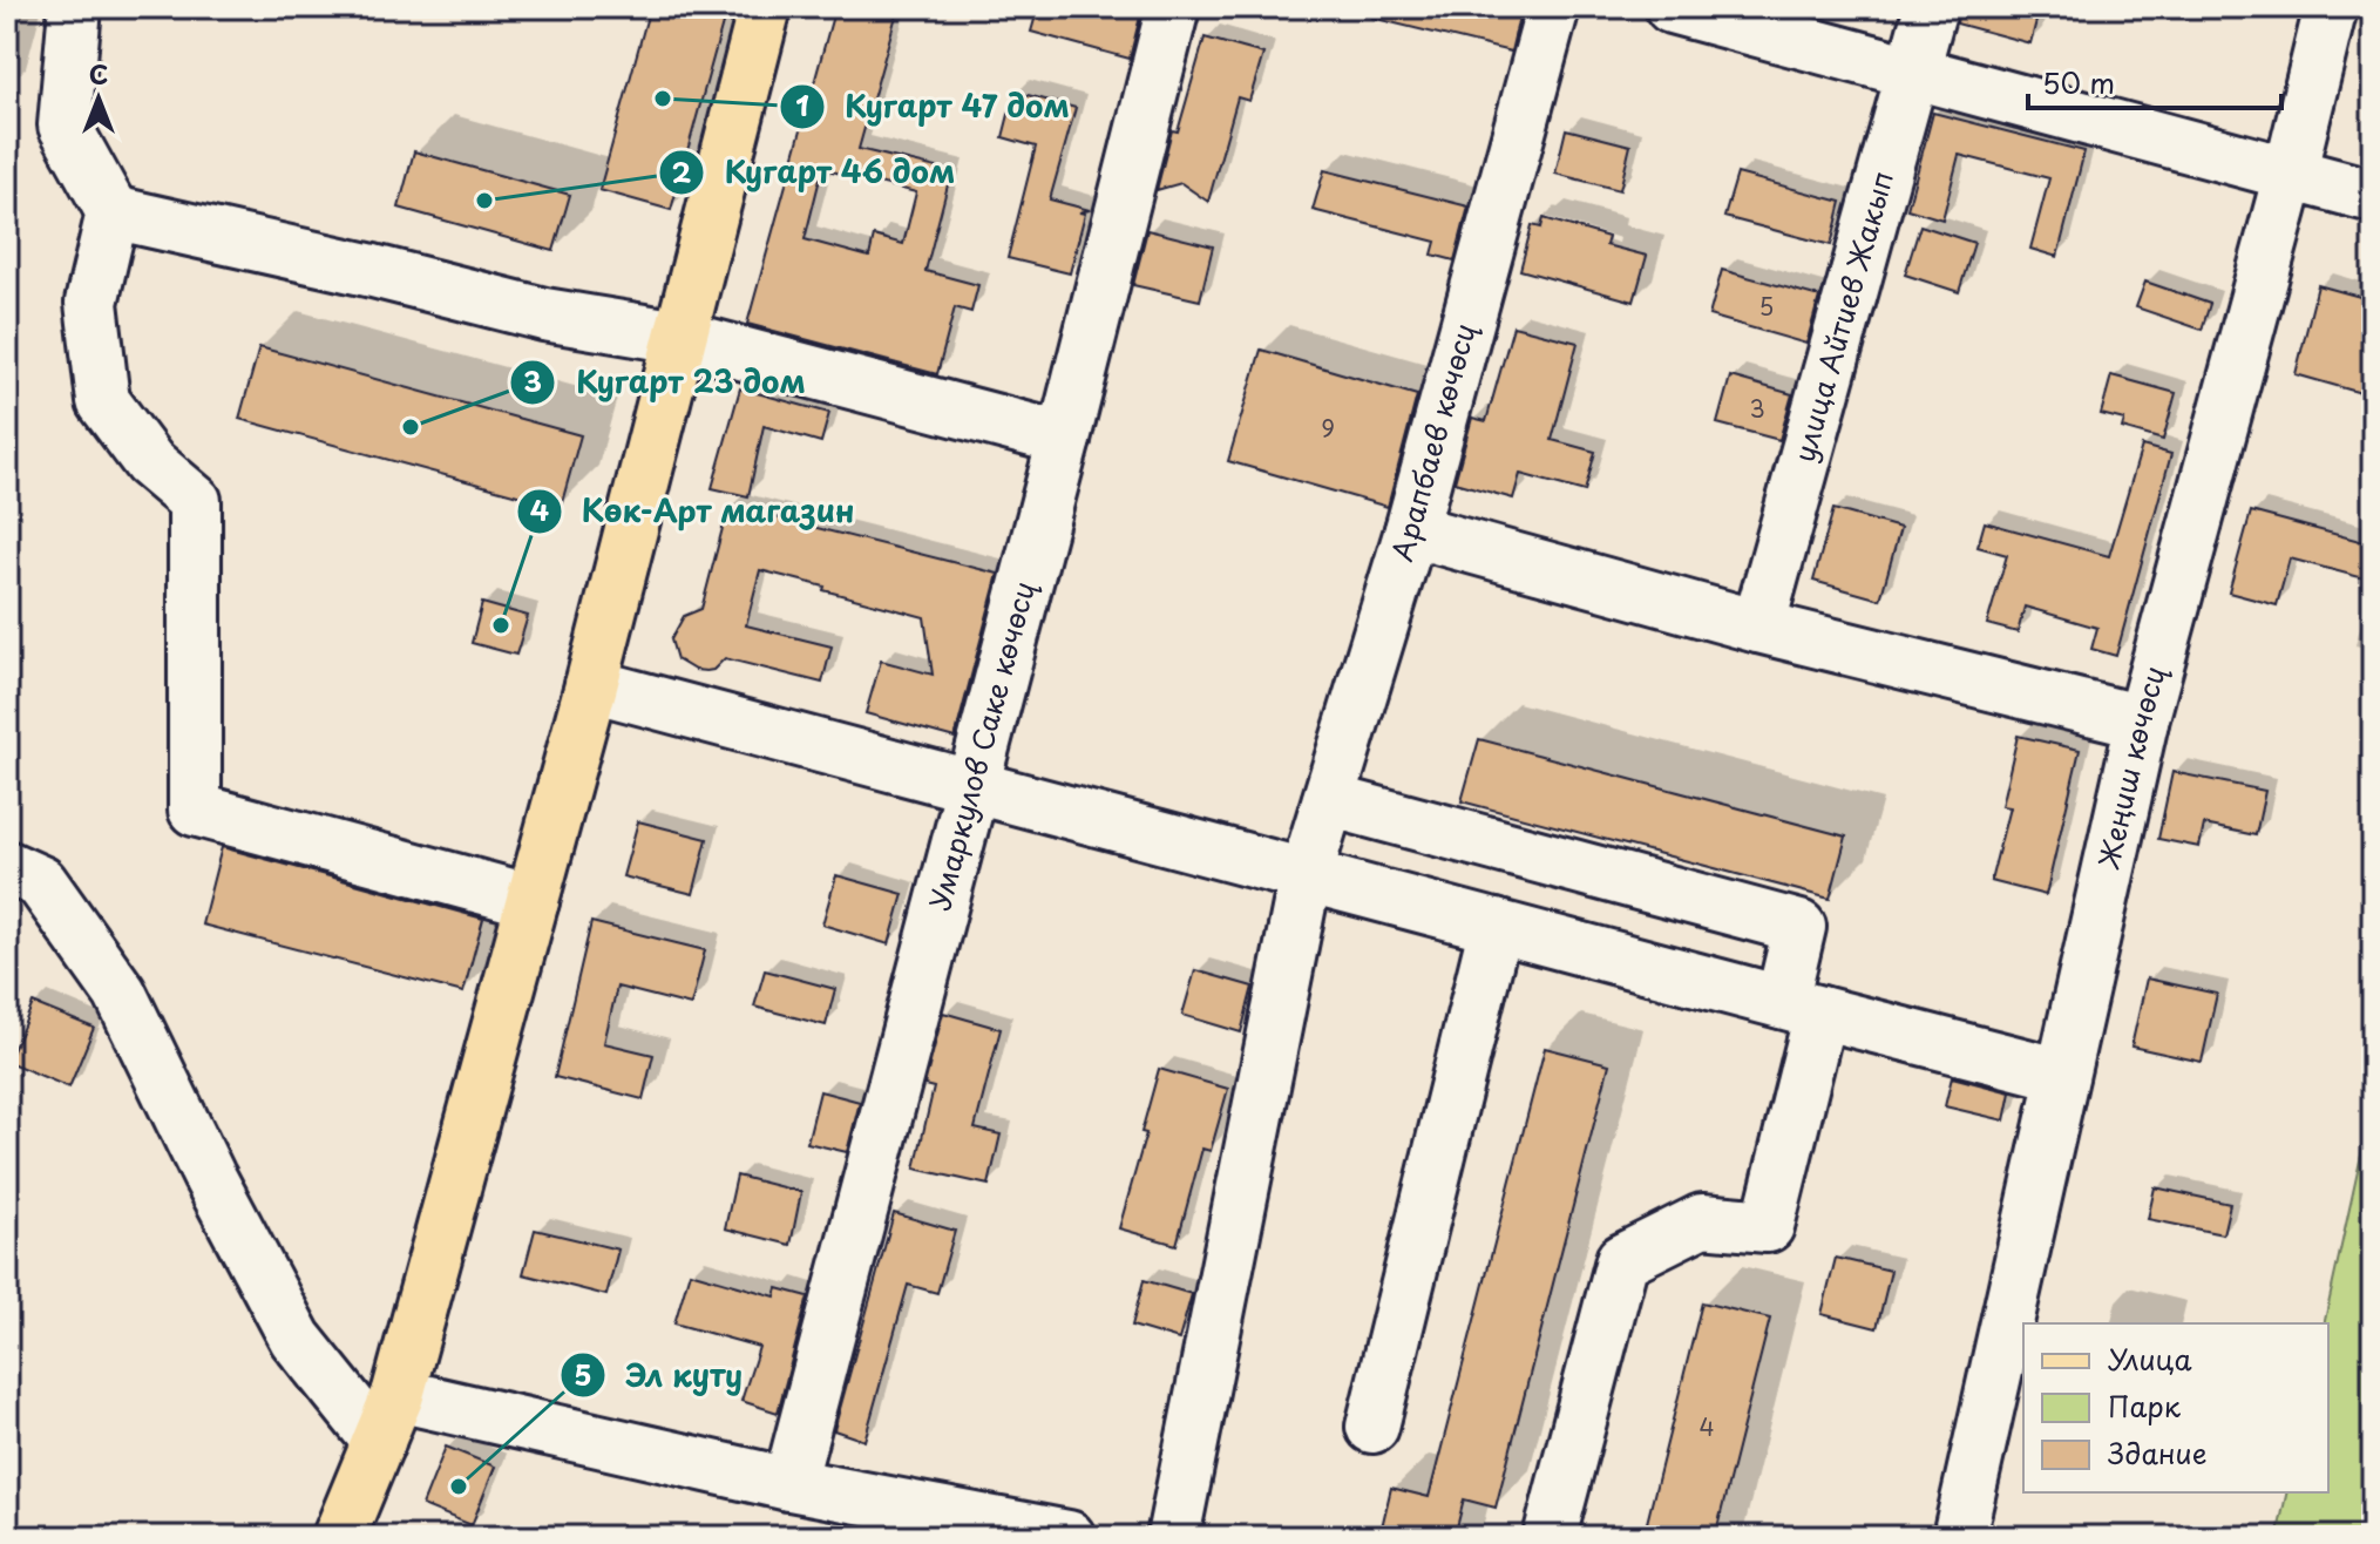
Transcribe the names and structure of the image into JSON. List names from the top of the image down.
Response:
{
  "streets": {
    "street": [
      "улица Айтиев Жакып",
      "Арапбаев көчөсү",
      "Умаркулов Саке көчөсү",
      "Жеңиш көчөсү"
    ]
  },
  "places": [
    "Кугарт 47 дом",
    "Кугарт 46 дом",
    "Кугарт 23 дом",
    "Көк-Арт магазин",
    "Эл куту"
  ],
  "house_numbers": [
    "5",
    "3",
    "9",
    "4"
  ],
  "legend": ["Улица", "Парк", "Здание"],
  "scale_bar": "50 m",
  "north": "top"
}
